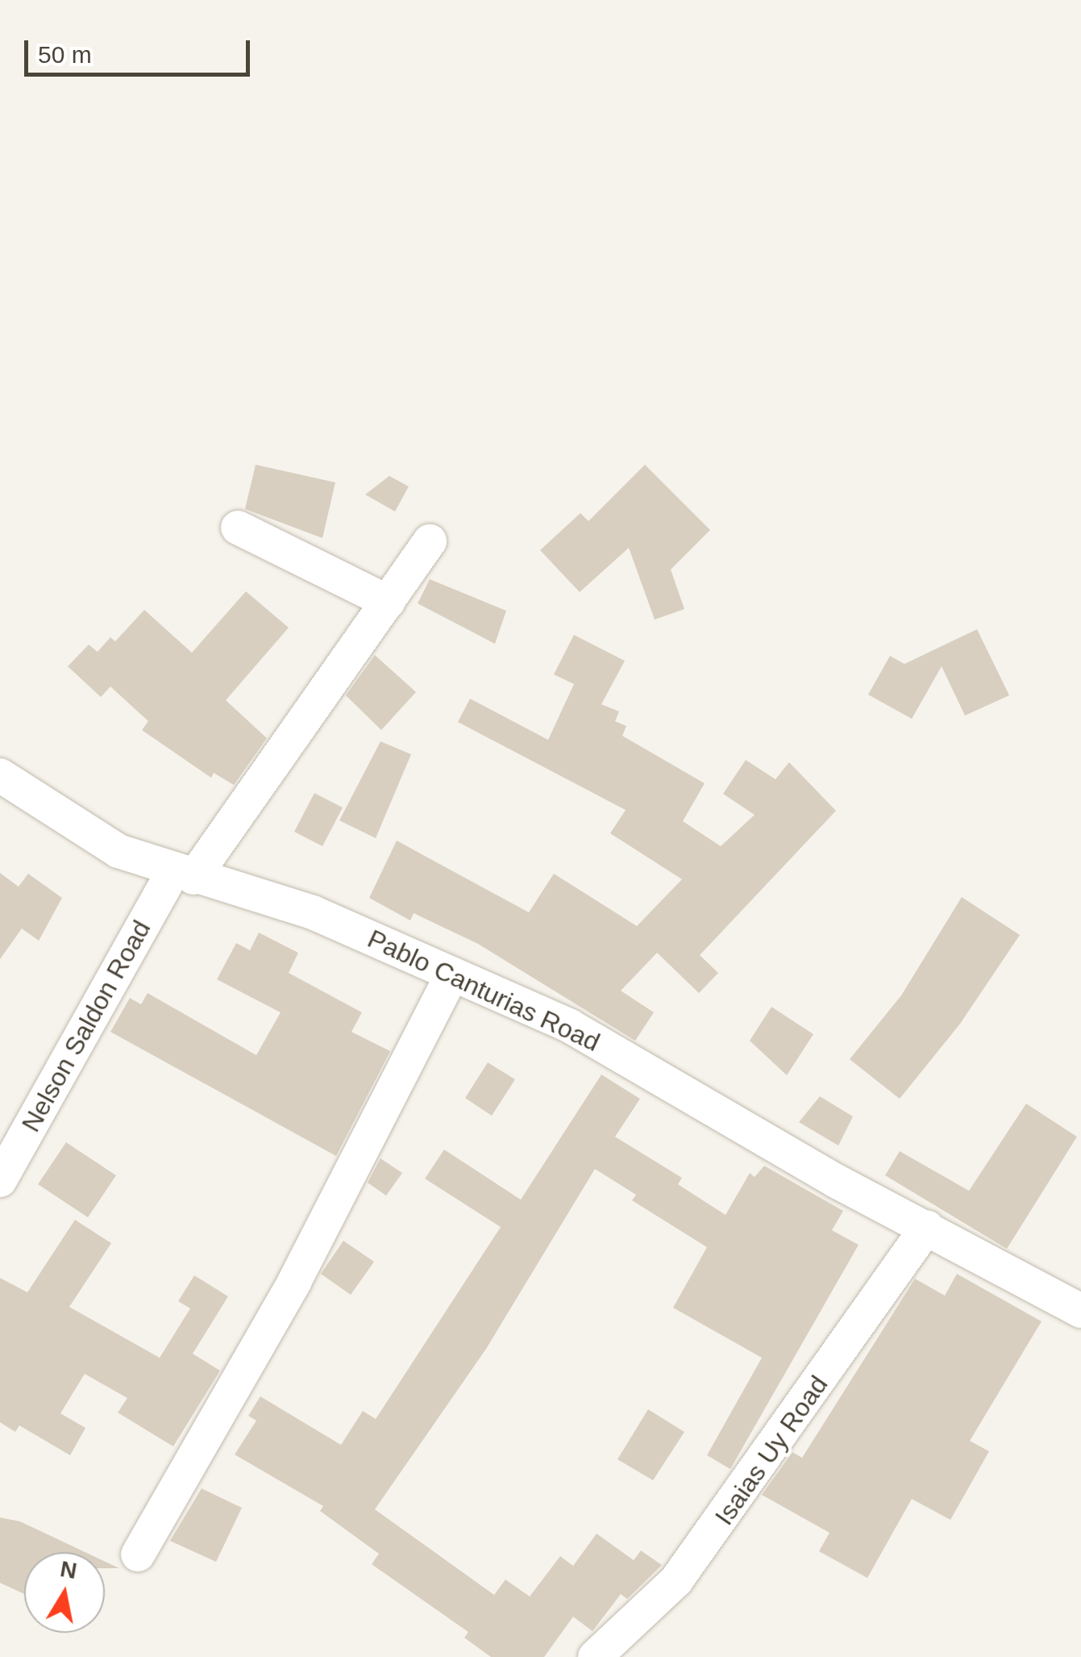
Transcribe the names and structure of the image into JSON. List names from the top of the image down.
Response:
{
  "streets": {
    "street": ["Pablo Canturias Road", "Nelson Saldon Road", "Isaias Uy Road"]
  },
  "crossings": [
    ["Pablo Canturias Road", "Nelson Saldon Road"],
    ["Pablo Canturias Road", "Isaias Uy Road"]
  ],
  "scale_bar": "50 m",
  "north": "top"
}
